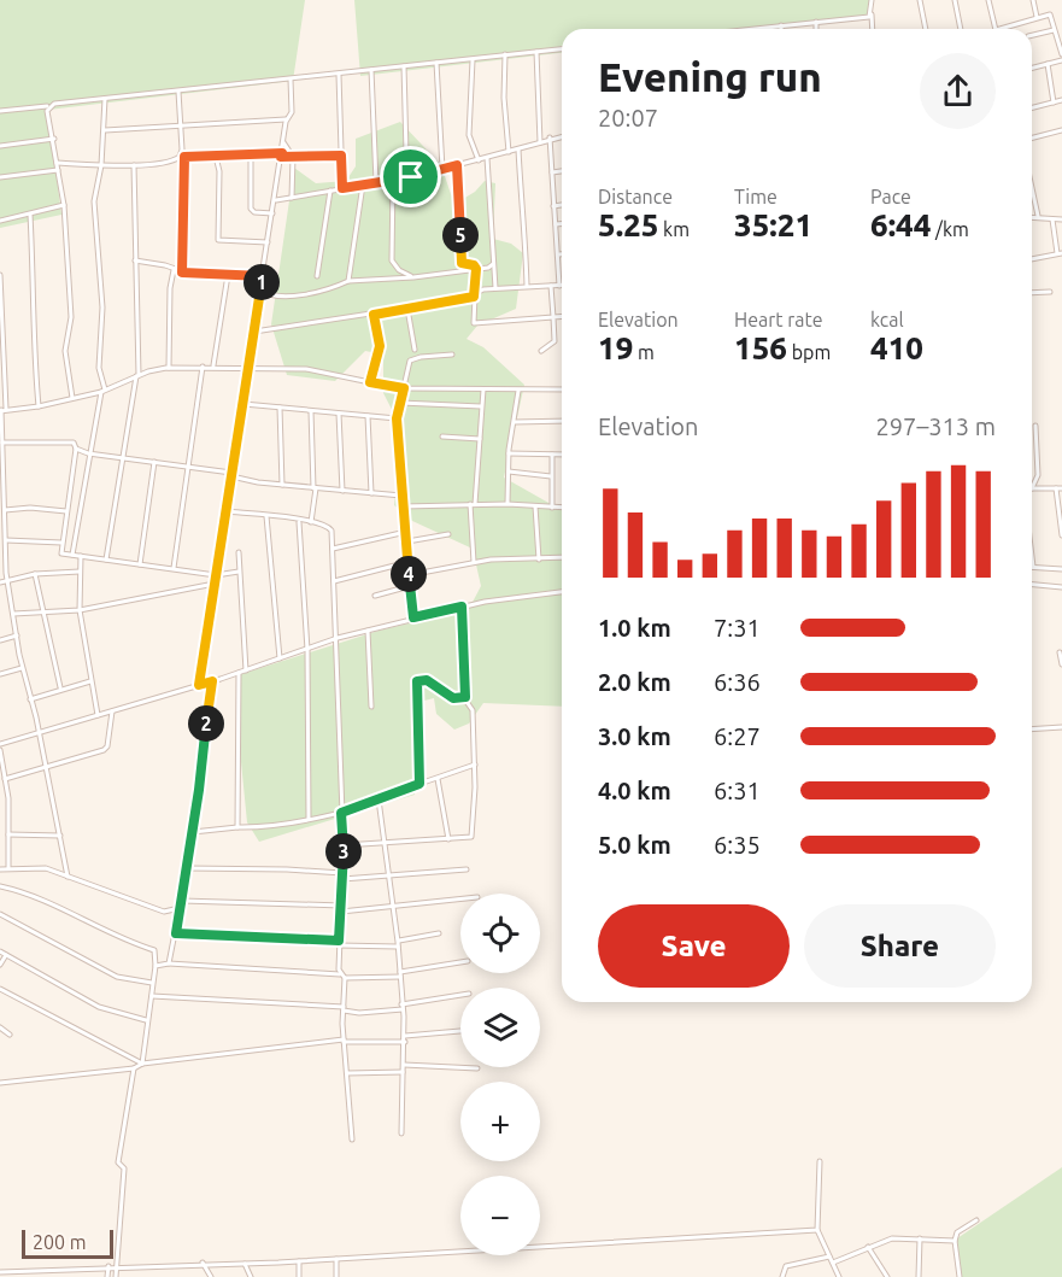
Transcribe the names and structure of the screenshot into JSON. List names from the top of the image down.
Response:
{
  "scale_bar": "200 m",
  "page": {
    "heading": ["Evening run", "20:07"],
    "stats": [
      ["Distance", "5.25 km"],
      ["Time", "35:21"],
      ["Pace", "6:44 /km"],
      ["Elevation", "19 m"],
      ["Heart rate", "156 bpm"],
      ["kcal", "410"]
    ],
    "pins": [
      "5",
      "1",
      "4",
      "2",
      "3"
    ],
    "chart": ["Elevation", "297–313 m"],
    "list": [
      {
        "name": "1.0 km",
        "note": "7:31"
      },
      {
        "name": "2.0 km",
        "note": "6:36"
      },
      {
        "name": "3.0 km",
        "note": "6:27"
      },
      {
        "name": "4.0 km",
        "note": "6:31"
      },
      {
        "name": "5.0 km",
        "note": "6:35"
      }
    ],
    "buttons": ["Save", "Share"],
    "map_buttons": ["+", "−"],
    "scale": "200 m"
  }
}
